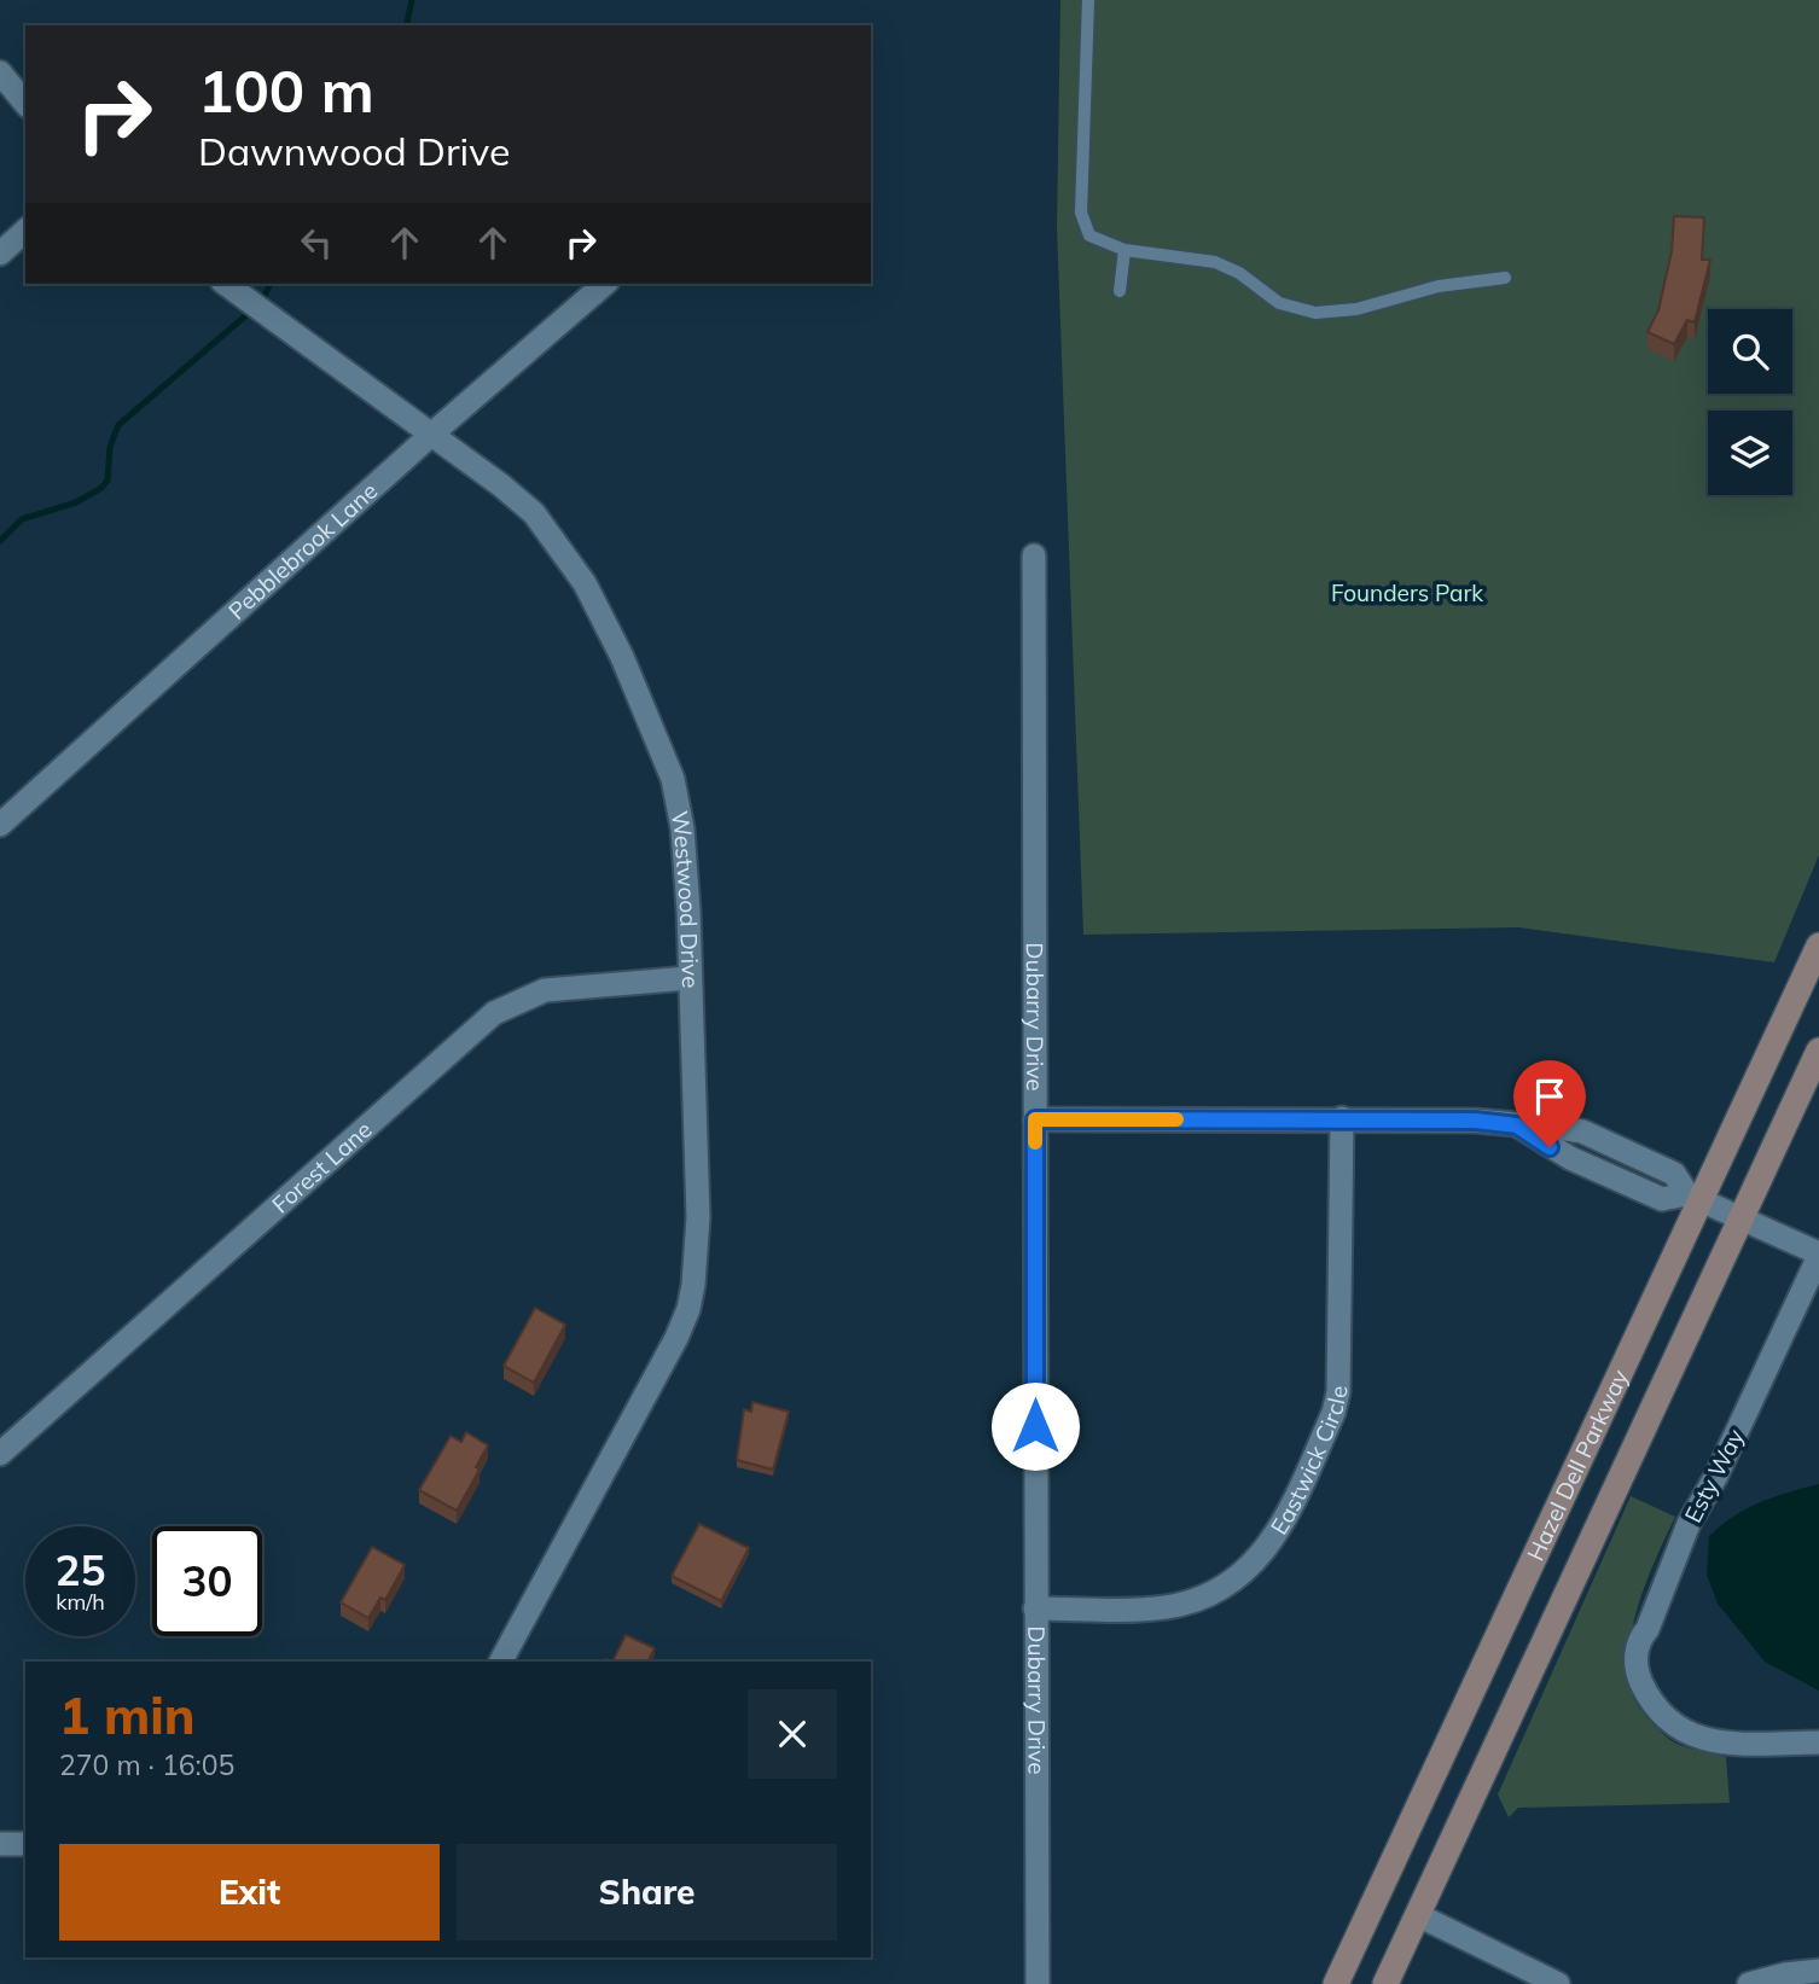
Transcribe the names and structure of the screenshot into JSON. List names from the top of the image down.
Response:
{
  "streets": {
    "main road": ["Hazel Dell Parkway"],
    "street": [
      "Pebblebrook Lane",
      "Westwood Drive",
      "Dubarry Drive",
      "Forest Lane",
      "Eastwick Circle",
      "Esty Way"
    ]
  },
  "crossings": [
    ["Pebblebrook Lane", "Westwood Drive"],
    ["Westwood Drive", "Forest Lane"],
    ["Dubarry Drive", "Eastwick Circle"]
  ],
  "parks": ["Founders Park"],
  "page": {
    "turn": ["100 m", "Dawnwood Drive"],
    "speed": "25 km/h",
    "limit": "30",
    "heading": ["1 min", "270 m · 16:05"],
    "buttons": ["Exit", "Share"]
  }
}
